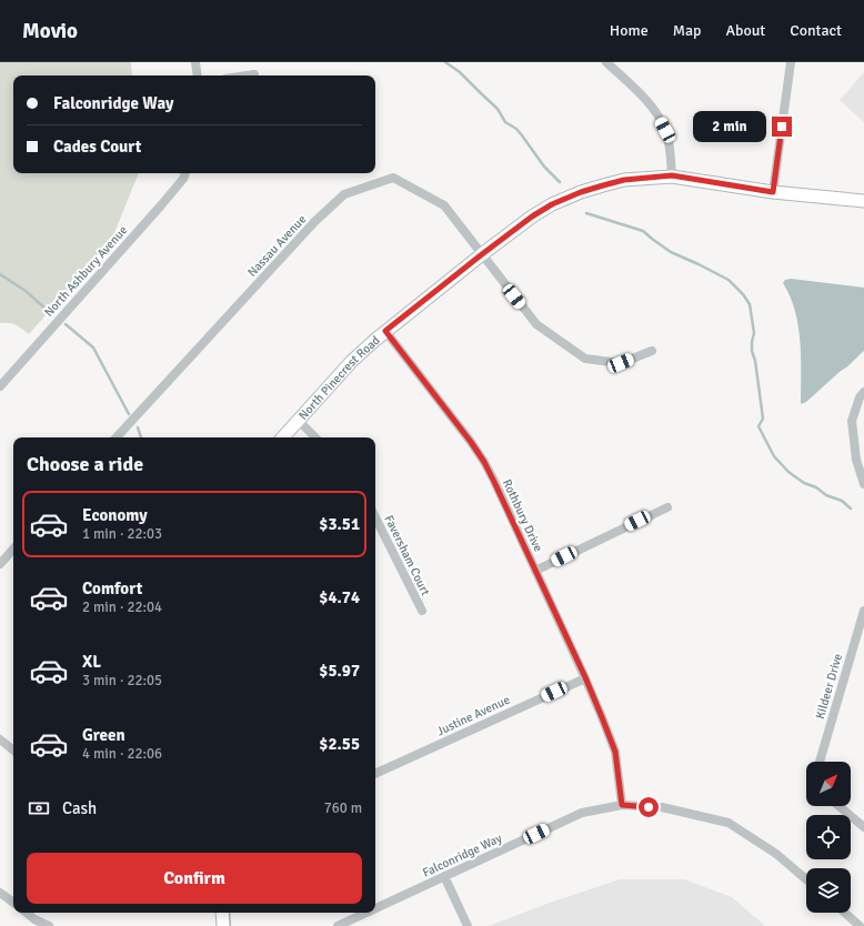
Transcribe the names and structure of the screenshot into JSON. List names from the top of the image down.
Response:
{
  "streets": {
    "street": [
      "Nassau Avenue",
      "North Ashbury Avenue",
      "North Pinecrest Road",
      "Rothbury Drive",
      "Faversham Court",
      "Kildeer Drive",
      "Justine Avenue",
      "Falconridge Way"
    ]
  },
  "crossings": [
    ["Nassau Avenue", "North Pinecrest Road"],
    ["North Pinecrest Road", "Rothbury Drive"],
    ["Rothbury Drive", "Justine Avenue"],
    ["Rothbury Drive", "Falconridge Way"]
  ],
  "north": "top right",
  "page": {
    "header": "Movio",
    "nav": [
      "Home",
      "Map",
      "About",
      "Contact"
    ],
    "banner": ["Falconridge Way", "Cades Court"],
    "bubble": "2 min",
    "heading": "Choose a ride",
    "list": [
      {
        "name": "Economy",
        "note": "1 min · 22:03",
        "value": "$3.51"
      },
      {
        "name": "Comfort",
        "note": "2 min · 22:04",
        "value": "$4.74"
      },
      {
        "name": "XL",
        "note": "3 min · 22:05",
        "value": "$5.97"
      },
      {
        "name": "Green",
        "note": "4 min · 22:06",
        "value": "$2.55"
      }
    ],
    "pay": ["Cash", "760 m"],
    "buttons": "Confirm"
  }
}
